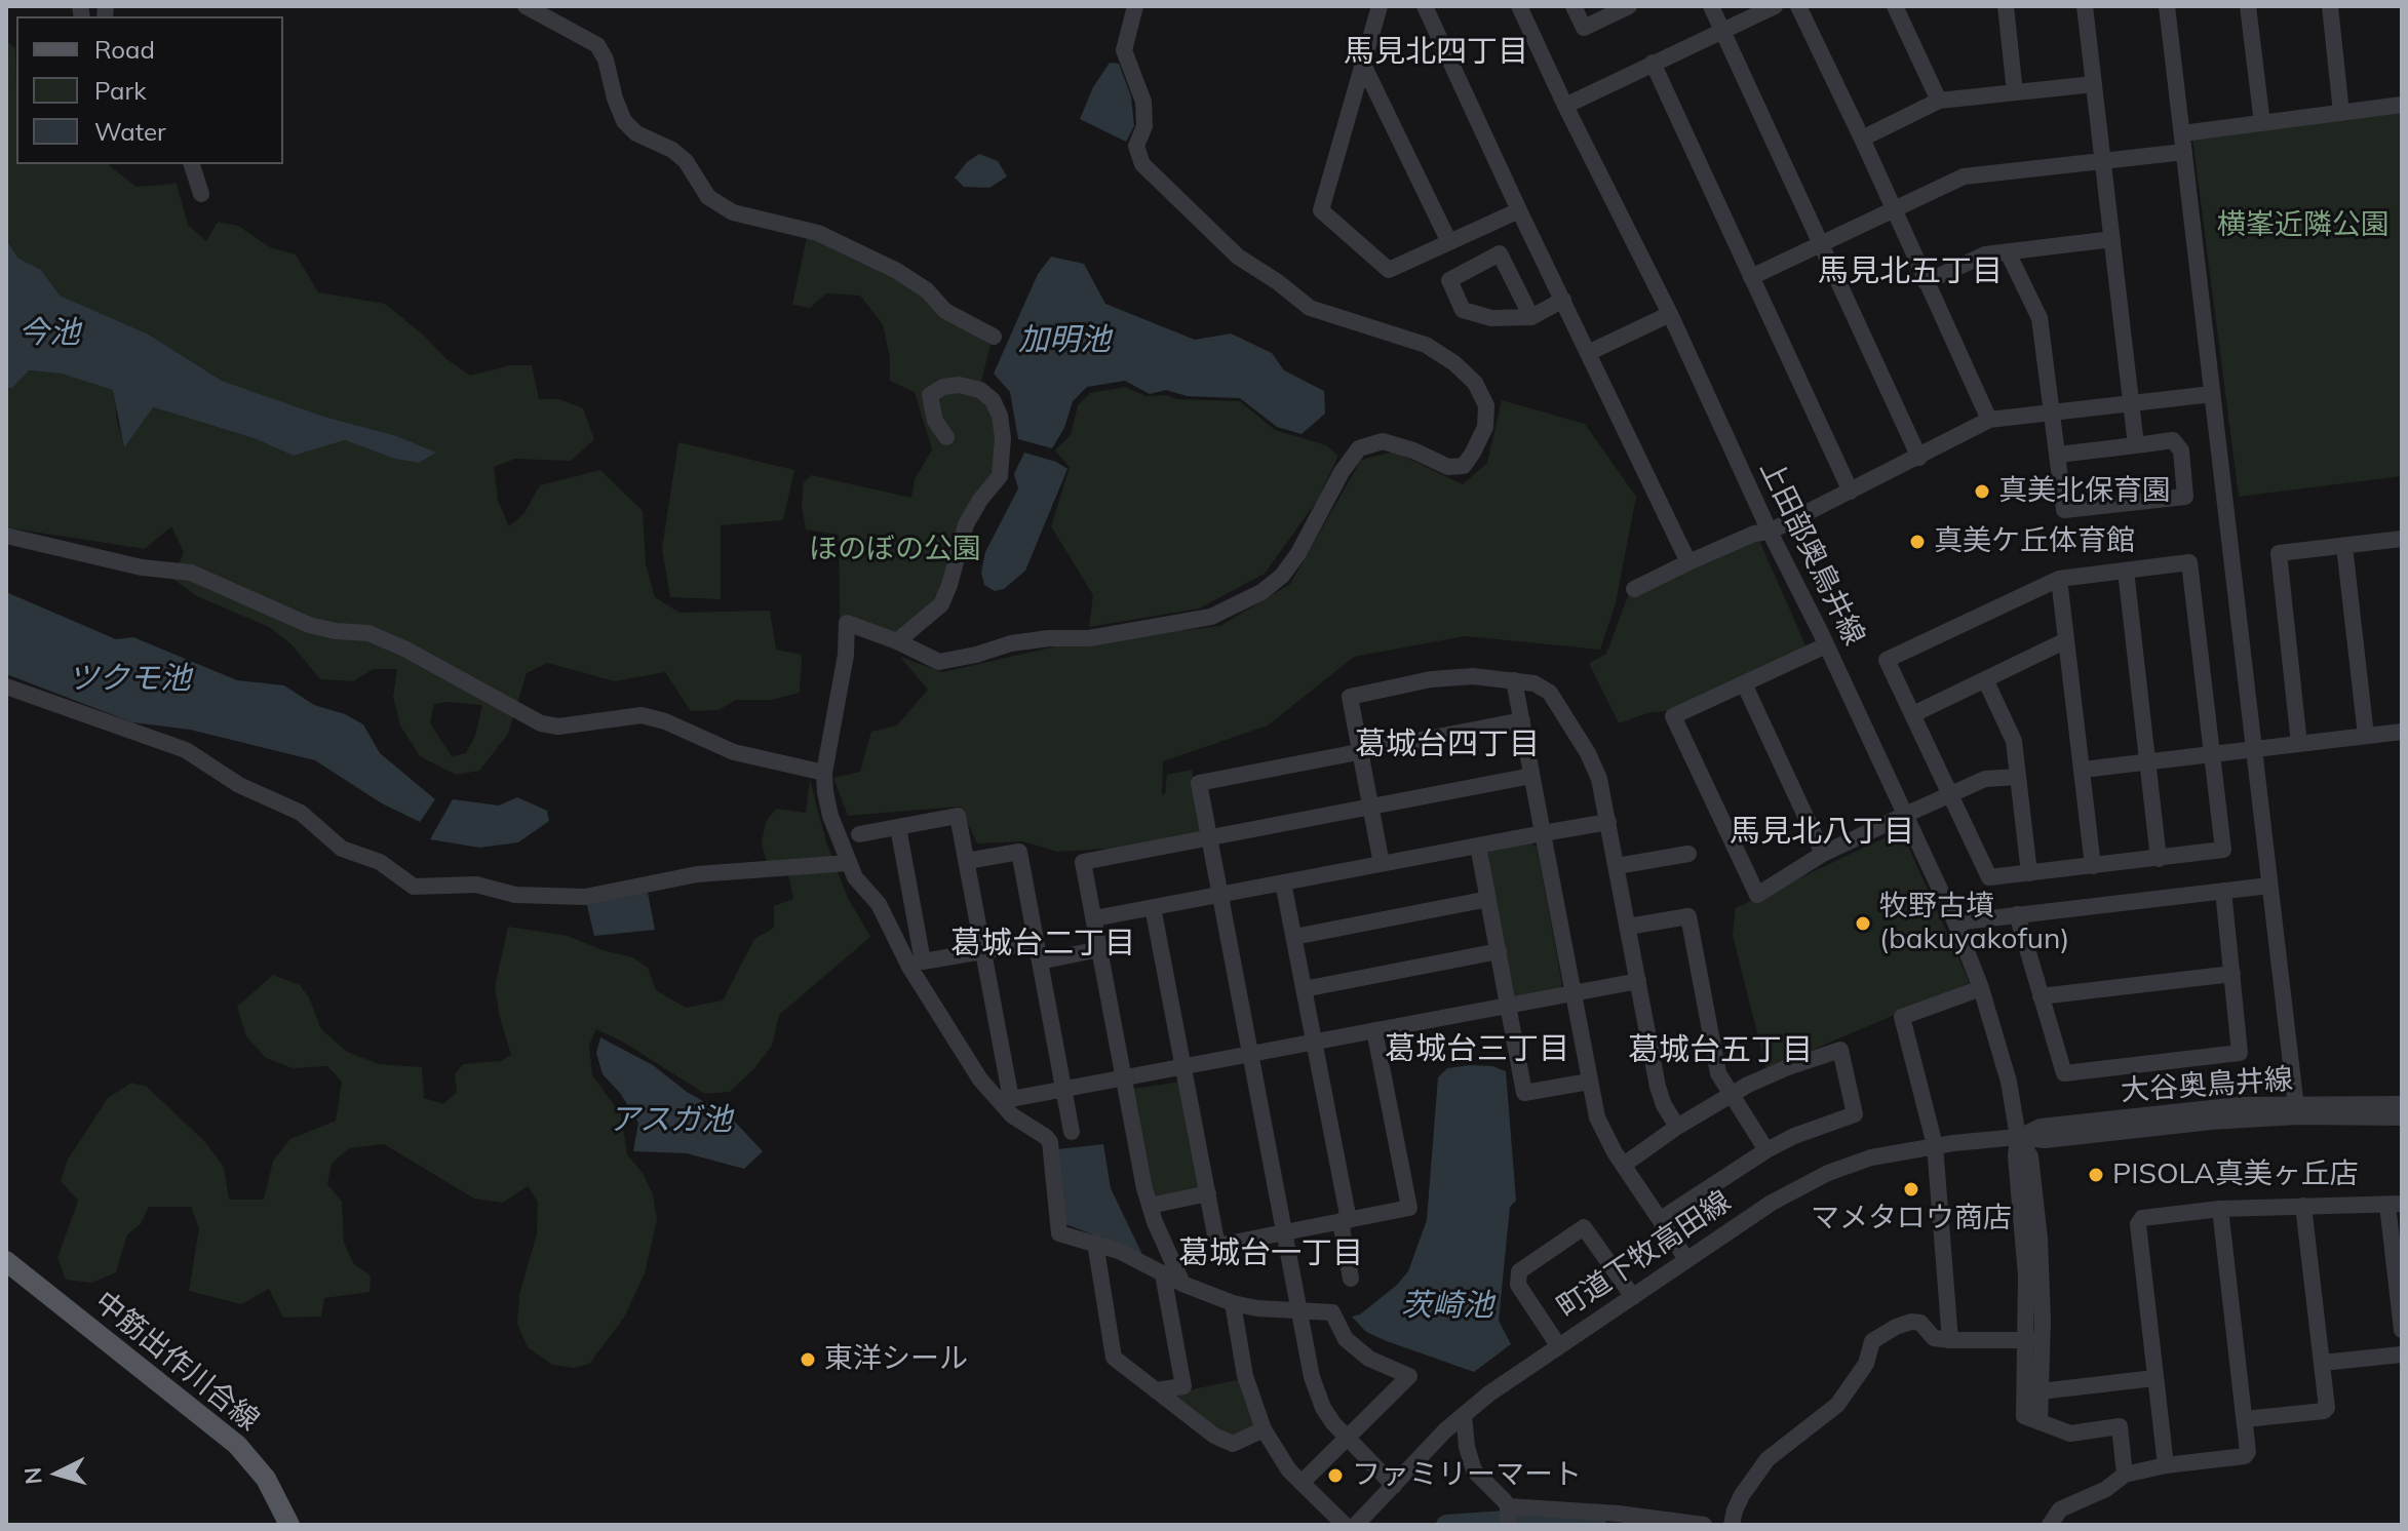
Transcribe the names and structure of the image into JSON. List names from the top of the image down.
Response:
{
  "streets": {
    "main road": ["中筋出作川合線"],
    "street": ["上田部奥鳥井線", "大谷奥鳥井線", "町道下牧高田線"]
  },
  "crossings": [
    ["上田部奥鳥井線", "町道下牧高田線"],
    ["大谷奥鳥井線", "町道下牧高田線"]
  ],
  "districts": [
    "馬見北四丁目",
    "馬見北五丁目",
    "葛城台四丁目",
    "馬見北八丁目",
    "葛城台二丁目",
    "葛城台三丁目",
    "葛城台五丁目",
    "葛城台一丁目"
  ],
  "water": [
    "今池",
    "加明池",
    "ツクモ池",
    "アスガ池",
    "茨崎池"
  ],
  "parks": ["横峯近隣公園", "ほのぼの公園"],
  "places": [
    "真美北保育園",
    "真美ケ丘体育館",
    "牧野古墳 (bakuyakofun)",
    "PISOLA真美ヶ丘店",
    "マメタロウ商店",
    "東洋シール",
    "ファミリーマート"
  ],
  "legend": ["Road", "Park", "Water"],
  "north": "left"
}
